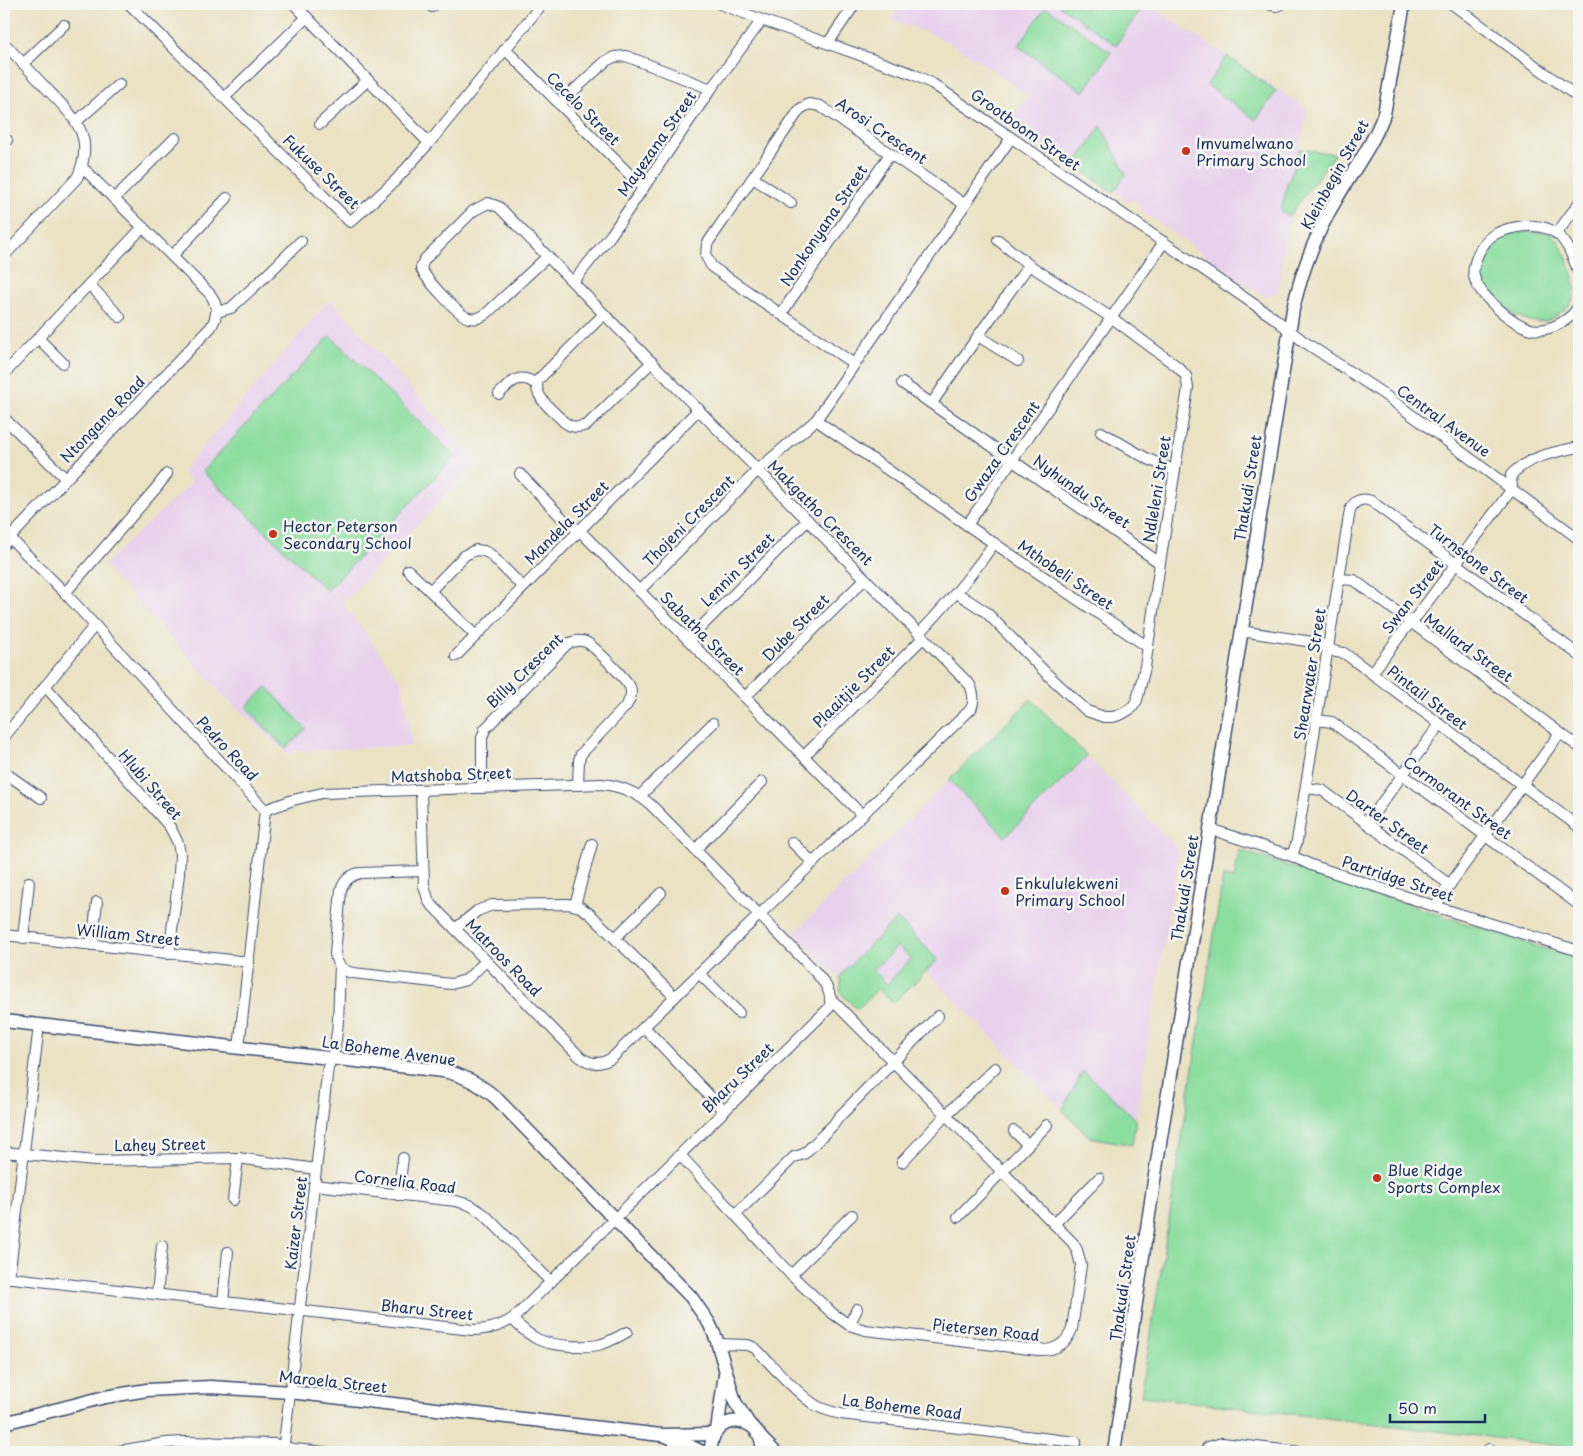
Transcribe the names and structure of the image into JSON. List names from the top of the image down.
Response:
{
  "streets": {
    "street": [
      "Cecelo Street",
      "Grootboom Street",
      "Arosi Crescent",
      "Mayezana Street",
      "Fukuse Street",
      "Kleinbegin Street",
      "Nonkonyana Street",
      "Ntongana Road",
      "Central Avenue",
      "Gwaza Crescent",
      "Thakudi Street",
      "Ndleleni Street",
      "Nyhundu Street",
      "Makgatho Crescent",
      "Thojeni Crescent",
      "Mandela Street",
      "Turnstone Street",
      "Lennin Street",
      "Mthobeli Street",
      "Swan Street",
      "Dube Street",
      "Sabatha Street",
      "Mallard Street",
      "Billy Crescent",
      "Shearwater Street",
      "Plaaitjie Street",
      "Pintail Street",
      "Pedro Road",
      "Matshoba Street",
      "Hlubi Street",
      "Cormorant Street",
      "Darter Street",
      "Partridge Street",
      "William Street",
      "Matroos Road",
      "La Boheme Avenue",
      "Bharu Street",
      "Lahey Street",
      "Cornelia Road",
      "Kaizer Street",
      "Pietersen Road",
      "Maroela Street",
      "La Boheme Road"
    ]
  },
  "crossings": [
    ["Cecelo Street", "Mayezana Street"],
    ["Cecelo Street", "Fukuse Street"],
    ["Grootboom Street", "Mayezana Street"],
    ["Grootboom Street", "Kleinbegin Street"],
    ["Grootboom Street", "Central Avenue"],
    ["Grootboom Street", "Gwaza Crescent"],
    ["Grootboom Street", "Thakudi Street"],
    ["Arosi Crescent", "Nonkonyana Street"],
    ["Mayezana Street", "Makgatho Crescent"],
    ["Kleinbegin Street", "Central Avenue"],
    ["Kleinbegin Street", "Thakudi Street"],
    ["Ntongana Road", "Pedro Road"],
    ["Central Avenue", "Thakudi Street"],
    ["Central Avenue", "Swan Street"],
    ["Gwaza Crescent", "Ndleleni Street"],
    ["Gwaza Crescent", "Nyhundu Street"],
    ["Gwaza Crescent", "Mthobeli Street"],
    ["Thakudi Street", "Pintail Street"],
    ["Thakudi Street", "Partridge Street"],
    ["Ndleleni Street", "Nyhundu Street"],
    ["Ndleleni Street", "Mthobeli Street"],
    ["Ndleleni Street", "Plaaitjie Street"],
    ["Makgatho Crescent", "Thojeni Crescent"],
    ["Makgatho Crescent", "Mandela Street"],
    ["Makgatho Crescent", "Lennin Street"],
    ["Makgatho Crescent", "Dube Street"],
    ["Makgatho Crescent", "Sabatha Street"],
    ["Makgatho Crescent", "Plaaitjie Street"],
    ["Makgatho Crescent", "Matshoba Street"],
    ["Makgatho Crescent", "Matroos Road"],
    ["Thojeni Crescent", "Sabatha Street"],
    ["Mandela Street", "Sabatha Street"],
    ["Turnstone Street", "Swan Street"],
    ["Turnstone Street", "Shearwater Street"],
    ["Lennin Street", "Sabatha Street"],
    ["Mthobeli Street", "Plaaitjie Street"],
    ["Swan Street", "Mallard Street"],
    ["Swan Street", "Pintail Street"],
    ["Dube Street", "Sabatha Street"],
    ["Sabatha Street", "Plaaitjie Street"],
    ["Mallard Street", "Shearwater Street"],
    ["Billy Crescent", "Matshoba Street"],
    ["Shearwater Street", "Pintail Street"],
    ["Shearwater Street", "Cormorant Street"],
    ["Shearwater Street", "Darter Street"],
    ["Shearwater Street", "Partridge Street"],
    ["Pedro Road", "Matshoba Street"],
    ["Matshoba Street", "Matroos Road"],
    ["Matshoba Street", "Bharu Street"],
    ["Matshoba Street", "Pietersen Road"],
    ["Hlubi Street", "William Street"],
    ["Matroos Road", "Kaizer Street"],
    ["La Boheme Avenue", "Bharu Street"],
    ["La Boheme Avenue", "Kaizer Street"],
    ["La Boheme Avenue", "Maroela Street"],
    ["La Boheme Avenue", "La Boheme Road"],
    ["Bharu Street", "Cornelia Road"],
    ["Bharu Street", "Kaizer Street"],
    ["Bharu Street", "Pietersen Road"],
    ["Lahey Street", "Kaizer Street"],
    ["Cornelia Road", "Kaizer Street"],
    ["Kaizer Street", "Maroela Street"]
  ],
  "places": [
    "Imvumelwano Primary School",
    "Hector Peterson Secondary School",
    "Enkululekweni Primary School",
    "Blue Ridge Sports Complex"
  ],
  "scale_bar": "50 m"
}
